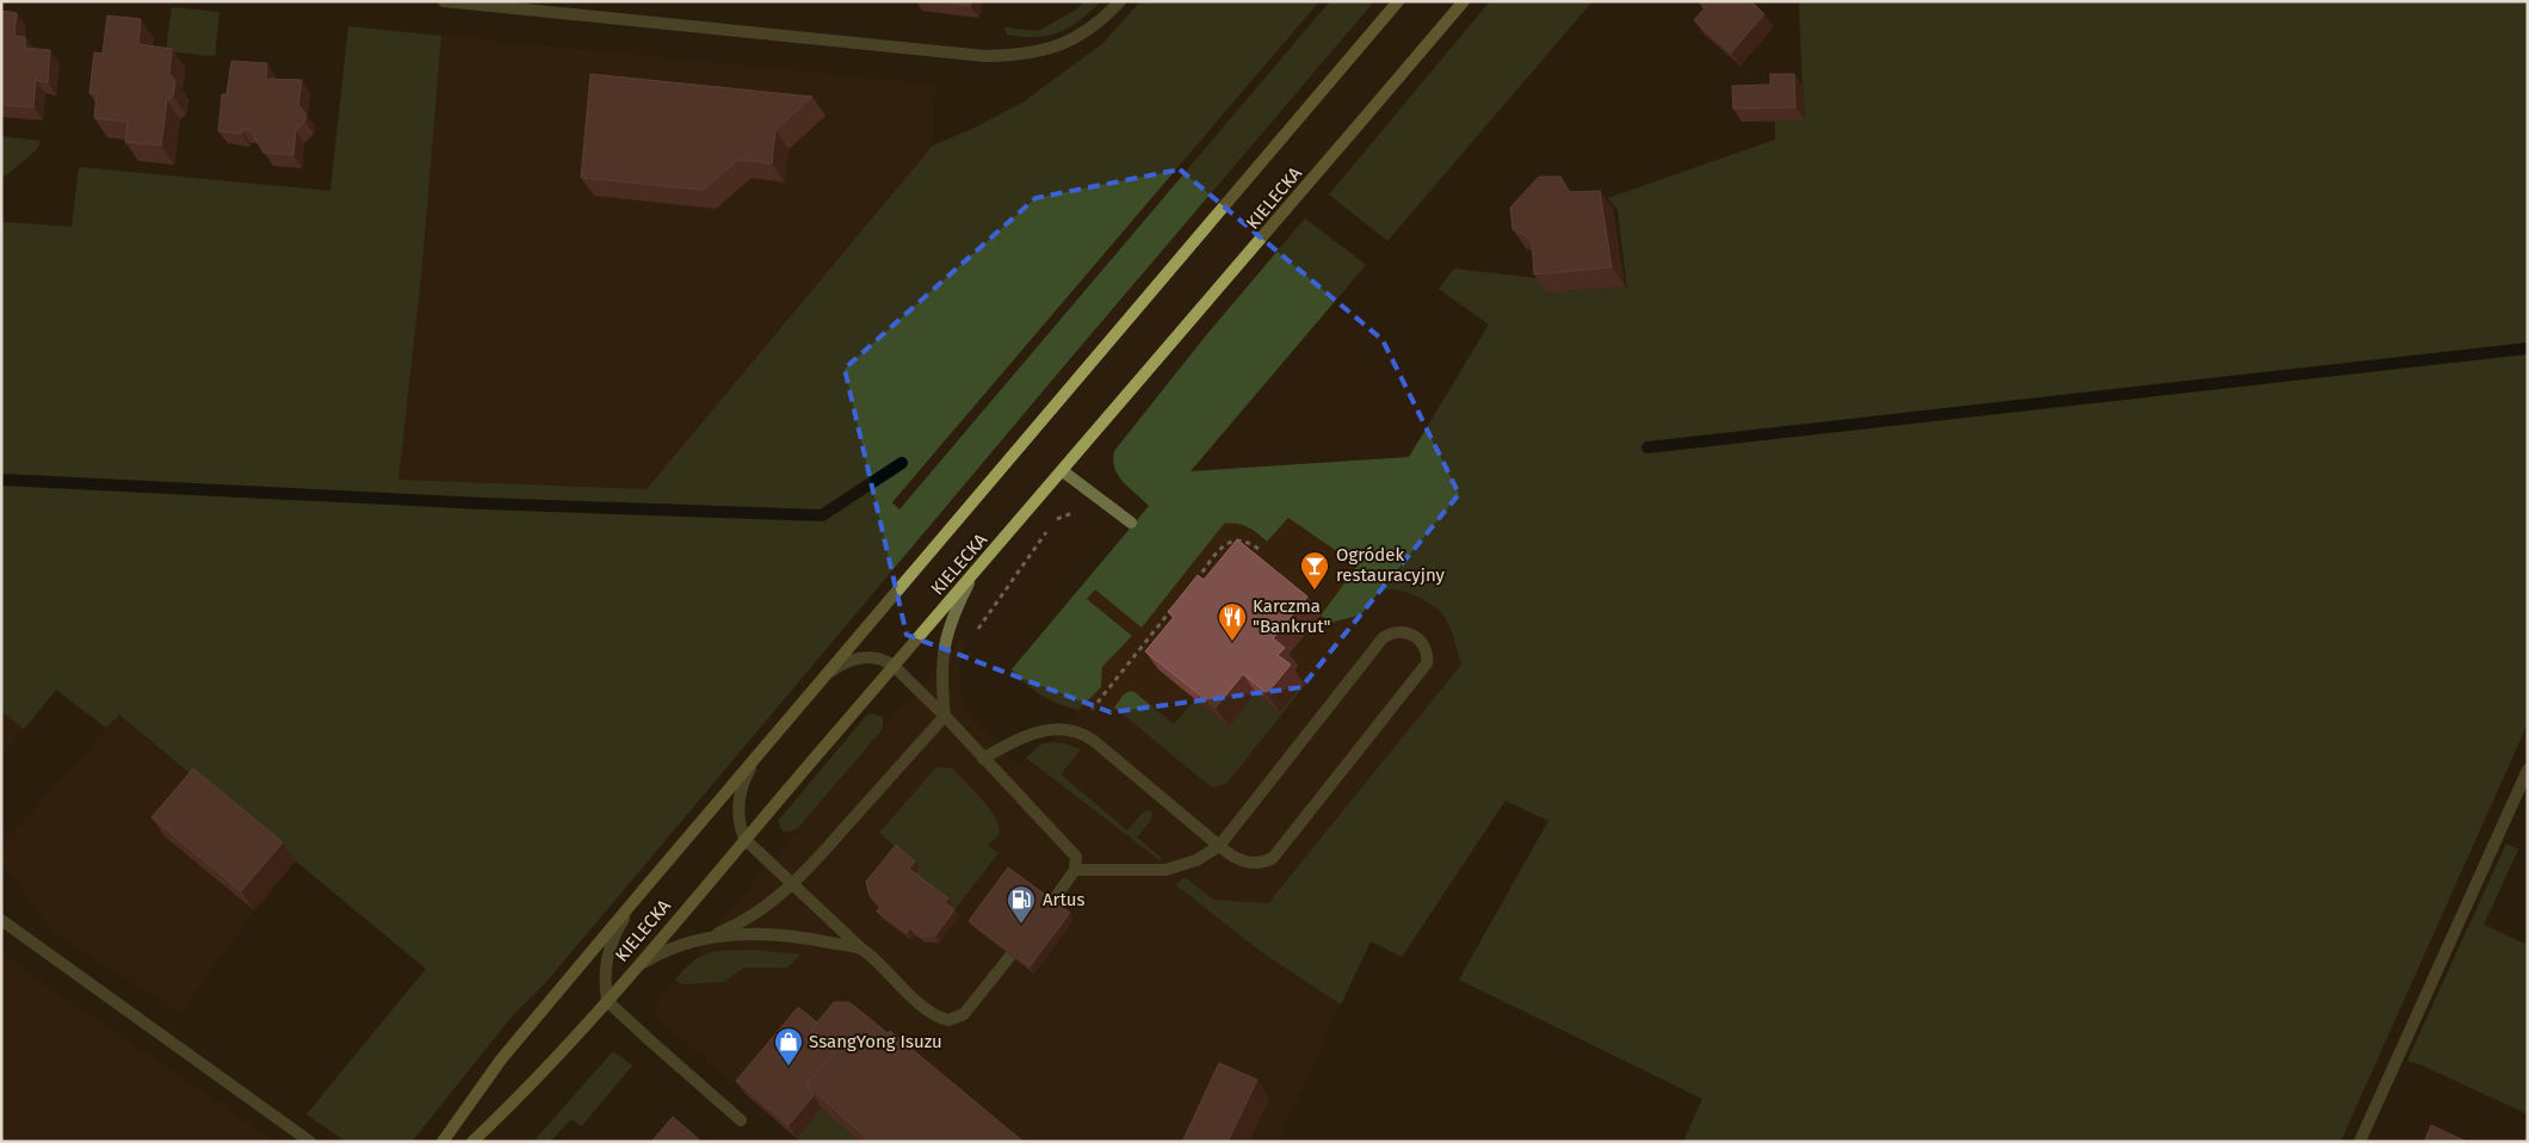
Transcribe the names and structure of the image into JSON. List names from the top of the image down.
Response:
{
  "streets": {
    "main road": ["KIELECKA"]
  },
  "places": {
    "bar": ["Ogródek restauracyjny"],
    "restaurant": ["Karczma \"Bankrut\""],
    "fuel station": ["Artus"],
    "shop": ["SsangYong Isuzu"]
  }
}
